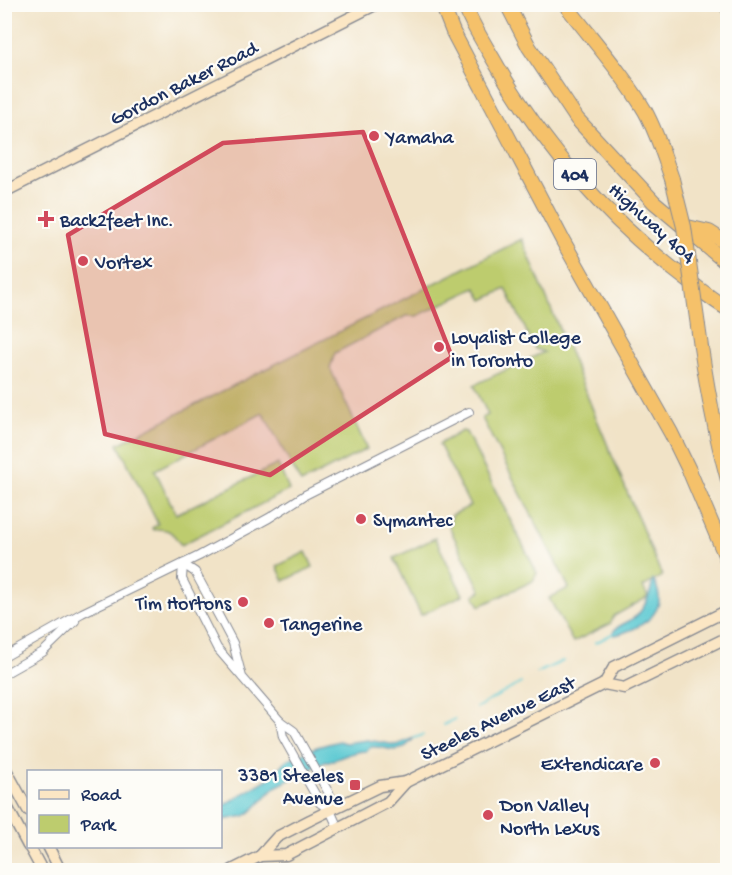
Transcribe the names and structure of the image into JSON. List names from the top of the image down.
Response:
{
  "streets": {
    "highway": ["404", "Highway 404"],
    "main road": ["Gordon Baker Road", "Steeles Avenue East"]
  },
  "places": {
    "other": [
      "Yamaha",
      "Vortex",
      "Loyalist College in Toronto",
      "Symantec",
      "Tim Hortons",
      "Tangerine",
      "Extendicare",
      "Don Valley North Lexus"
    ],
    "health": ["Back2feet Inc."],
    "transit": ["3381 Steeles Avenue"]
  },
  "legend": ["Road", "Park"]
}
